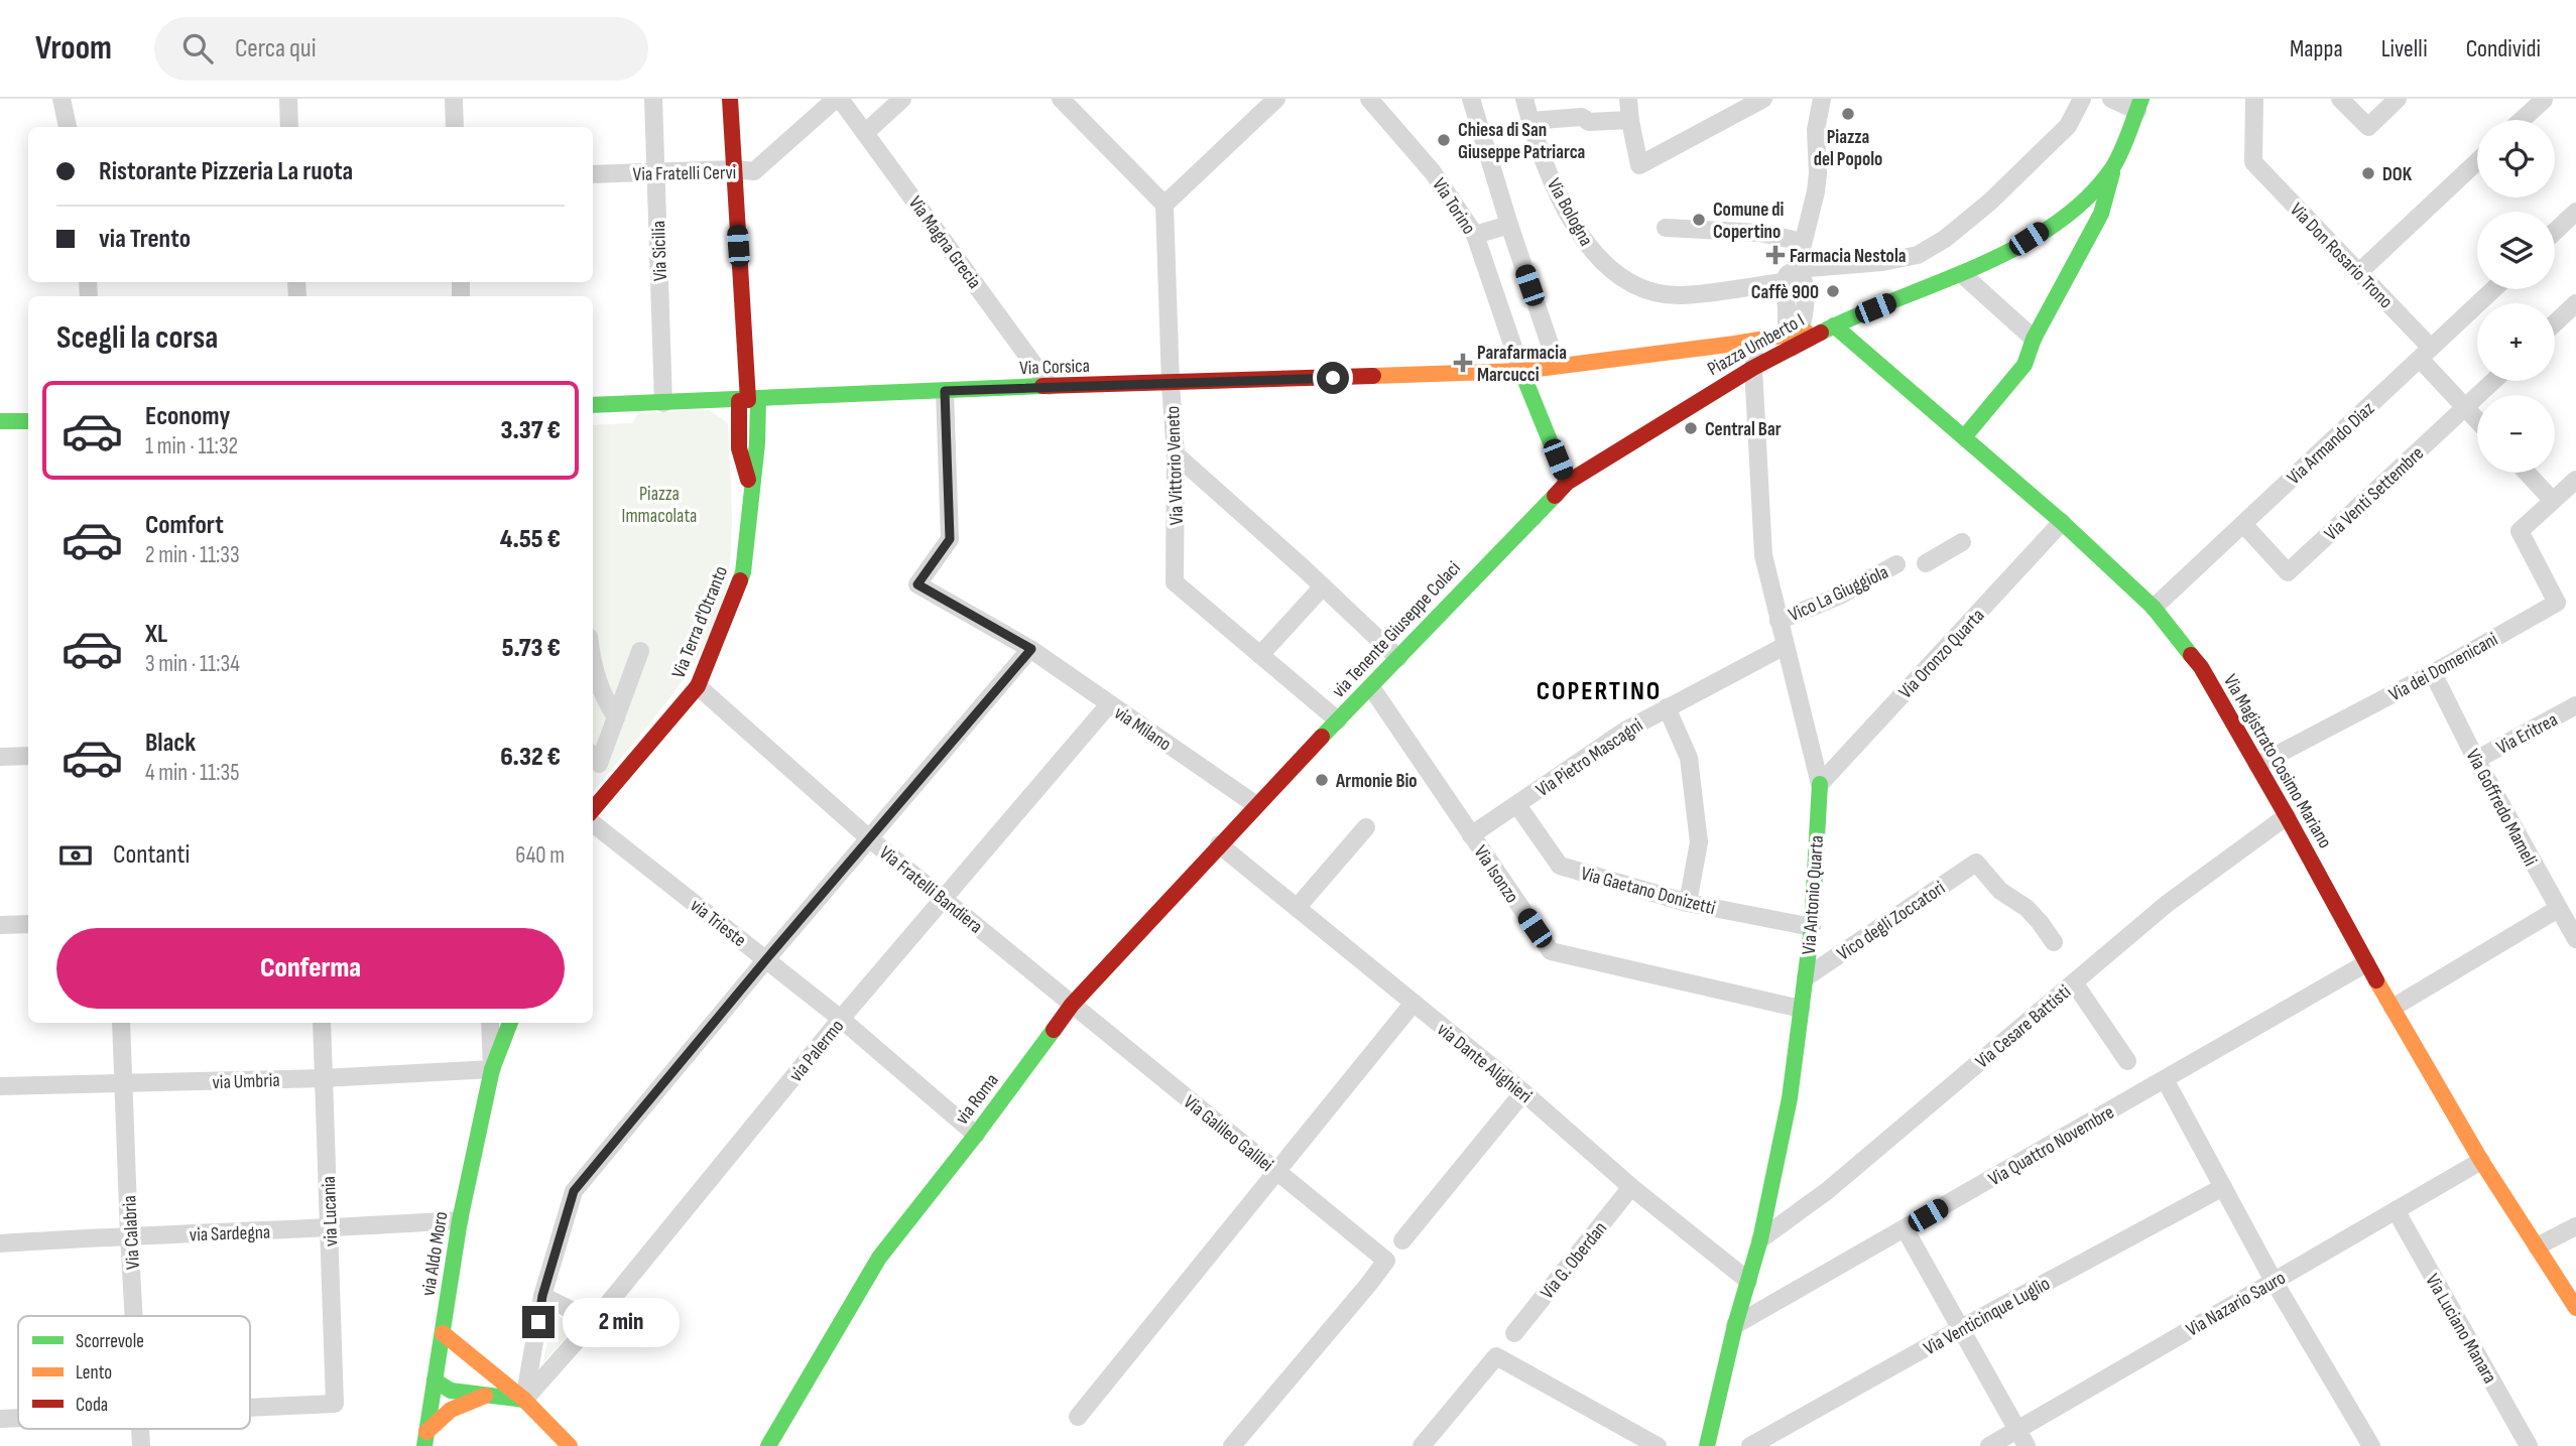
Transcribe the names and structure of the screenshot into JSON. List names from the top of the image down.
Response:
{
  "streets": {
    "street": [
      "Via Fratelli Cervi",
      "Via Torino",
      "Via Bologna",
      "Via Magna Grecia",
      "Via Sicilia",
      "Via Don Rosario Trono",
      "Piazza Umberto I",
      "Via Corsica",
      "Via Armando Diaz",
      "Via Vittorio Veneto",
      "Via Venti Settembre",
      "Vico La Giuggiola",
      "Via Terra d'Otranto",
      "via Tenente Giuseppe Colaci",
      "Via Oronzo Quarta",
      "Via dei Domenicani",
      "via Milano",
      "Via Eritrea",
      "Via Pietro Mascagni",
      "Via Magistrato Cosimo Mariano",
      "Via Goffredo Mameli",
      "Via Isonzo",
      "Via Fratelli Bandiera",
      "Via Gaetano Donizetti",
      "Via Antonio Quarta",
      "Vico degli Zoccatori",
      "via Trieste",
      "Via Cesare Battisti",
      "via Palermo",
      "via Dante Alighieri",
      "via Umbria",
      "via Roma",
      "Via Galileo Galilei",
      "Via Quattro Novembre",
      "via Lucania",
      "Via Calabria",
      "via Sardegna",
      "via Aldo Moro",
      "Via G. Oberdan",
      "Via Nazario Sauro",
      "Via Venticinque Luglio",
      "Via Luciano Manara"
    ]
  },
  "crossings": [
    ["Via Fratelli Cervi", "Via Magna Grecia"],
    ["Via Fratelli Cervi", "Via Sicilia"],
    ["Via Torino", "Piazza Umberto I"],
    ["Via Torino", "Via Corsica"],
    ["Via Magna Grecia", "Via Corsica"],
    ["Via Sicilia", "Via Corsica"],
    ["Via Don Rosario Trono", "Via Armando Diaz"],
    ["Via Don Rosario Trono", "Via Venti Settembre"],
    ["Piazza Umberto I", "Via Corsica"],
    ["Piazza Umberto I", "via Tenente Giuseppe Colaci"],
    ["Piazza Umberto I", "Via Magistrato Cosimo Mariano"],
    ["Piazza Umberto I", "Via Antonio Quarta"],
    ["Via Corsica", "Via Vittorio Veneto"],
    ["Via Corsica", "Via Terra d'Otranto"],
    ["Via Corsica", "via Milano"],
    ["Via Armando Diaz", "Via Venti Settembre"],
    ["Via Armando Diaz", "Via Magistrato Cosimo Mariano"],
    ["Via Vittorio Veneto", "via Tenente Giuseppe Colaci"],
    ["Vico La Giuggiola", "Via Antonio Quarta"],
    ["Via Terra d'Otranto", "Via Fratelli Bandiera"],
    ["via Tenente Giuseppe Colaci", "via Milano"],
    ["via Tenente Giuseppe Colaci", "Via Isonzo"],
    ["via Tenente Giuseppe Colaci", "via Roma"],
    ["Via Oronzo Quarta", "Via Magistrato Cosimo Mariano"],
    ["Via Oronzo Quarta", "Via Antonio Quarta"],
    ["Via dei Domenicani", "Via Magistrato Cosimo Mariano"],
    ["Via dei Domenicani", "Via Goffredo Mameli"],
    ["via Milano", "via Palermo"],
    ["via Milano", "via Roma"],
    ["Via Eritrea", "Via Goffredo Mameli"],
    ["Via Pietro Mascagni", "Via Isonzo"],
    ["Via Pietro Mascagni", "Via Gaetano Donizetti"],
    ["Via Pietro Mascagni", "Via Antonio Quarta"],
    ["Via Magistrato Cosimo Mariano", "Via Cesare Battisti"],
    ["Via Magistrato Cosimo Mariano", "Via Quattro Novembre"],
    ["Via Magistrato Cosimo Mariano", "Via Nazario Sauro"],
    ["Via Isonzo", "Via Antonio Quarta"],
    ["Via Fratelli Bandiera", "via Palermo"],
    ["Via Fratelli Bandiera", "via Roma"],
    ["Via Fratelli Bandiera", "Via Galileo Galilei"],
    ["Via Gaetano Donizetti", "Via Antonio Quarta"],
    ["Via Antonio Quarta", "Vico degli Zoccatori"],
    ["Via Antonio Quarta", "Via Cesare Battisti"],
    ["Via Antonio Quarta", "via Dante Alighieri"],
    ["Via Antonio Quarta", "Via Quattro Novembre"],
    ["via Trieste", "via Palermo"],
    ["via Trieste", "via Roma"],
    ["via Dante Alighieri", "via Roma"],
    ["via Dante Alighieri", "Via G. Oberdan"],
    ["via Umbria", "via Lucania"],
    ["via Umbria", "Via Calabria"],
    ["via Umbria", "via Aldo Moro"],
    ["via Roma", "Via Galileo Galilei"],
    ["via Lucania", "via Sardegna"],
    ["Via Calabria", "via Sardegna"],
    ["via Sardegna", "via Aldo Moro"],
    ["Via Nazario Sauro", "Via Luciano Manara"]
  ],
  "districts": ["COPERTINO"],
  "parks": ["Piazza Immacolata"],
  "places": {
    "other": [
      "Piazza del Popolo",
      "Chiesa di San Giuseppe Patriarca",
      "DOK",
      "Comune di Copertino",
      "Caffè 900",
      "Central Bar",
      "Armonie Bio"
    ],
    "health": ["Farmacia Nestola", "Parafarmacia Marcucci"]
  },
  "legend": ["Scorrevole", "Lento", "Coda"],
  "page": {
    "header": "Vroom",
    "search": "Cerca qui",
    "nav": ["Mappa", "Livelli", "Condividi"],
    "map_buttons": ["+", "−"],
    "banner": ["Ristorante Pizzeria La ruota", "via Trento"],
    "heading": "Scegli la corsa",
    "list": [
      {
        "name": "Economy",
        "note": "1 min · 11:32",
        "value": "3.37 €"
      },
      {
        "name": "Comfort",
        "note": "2 min · 11:33",
        "value": "4.55 €"
      },
      {
        "name": "XL",
        "note": "3 min · 11:34",
        "value": "5.73 €"
      },
      {
        "name": "Black",
        "note": "4 min · 11:35",
        "value": "6.32 €"
      }
    ],
    "pay": ["Contanti", "640 m"],
    "buttons": "Conferma",
    "bubble": "2 min"
  }
}
